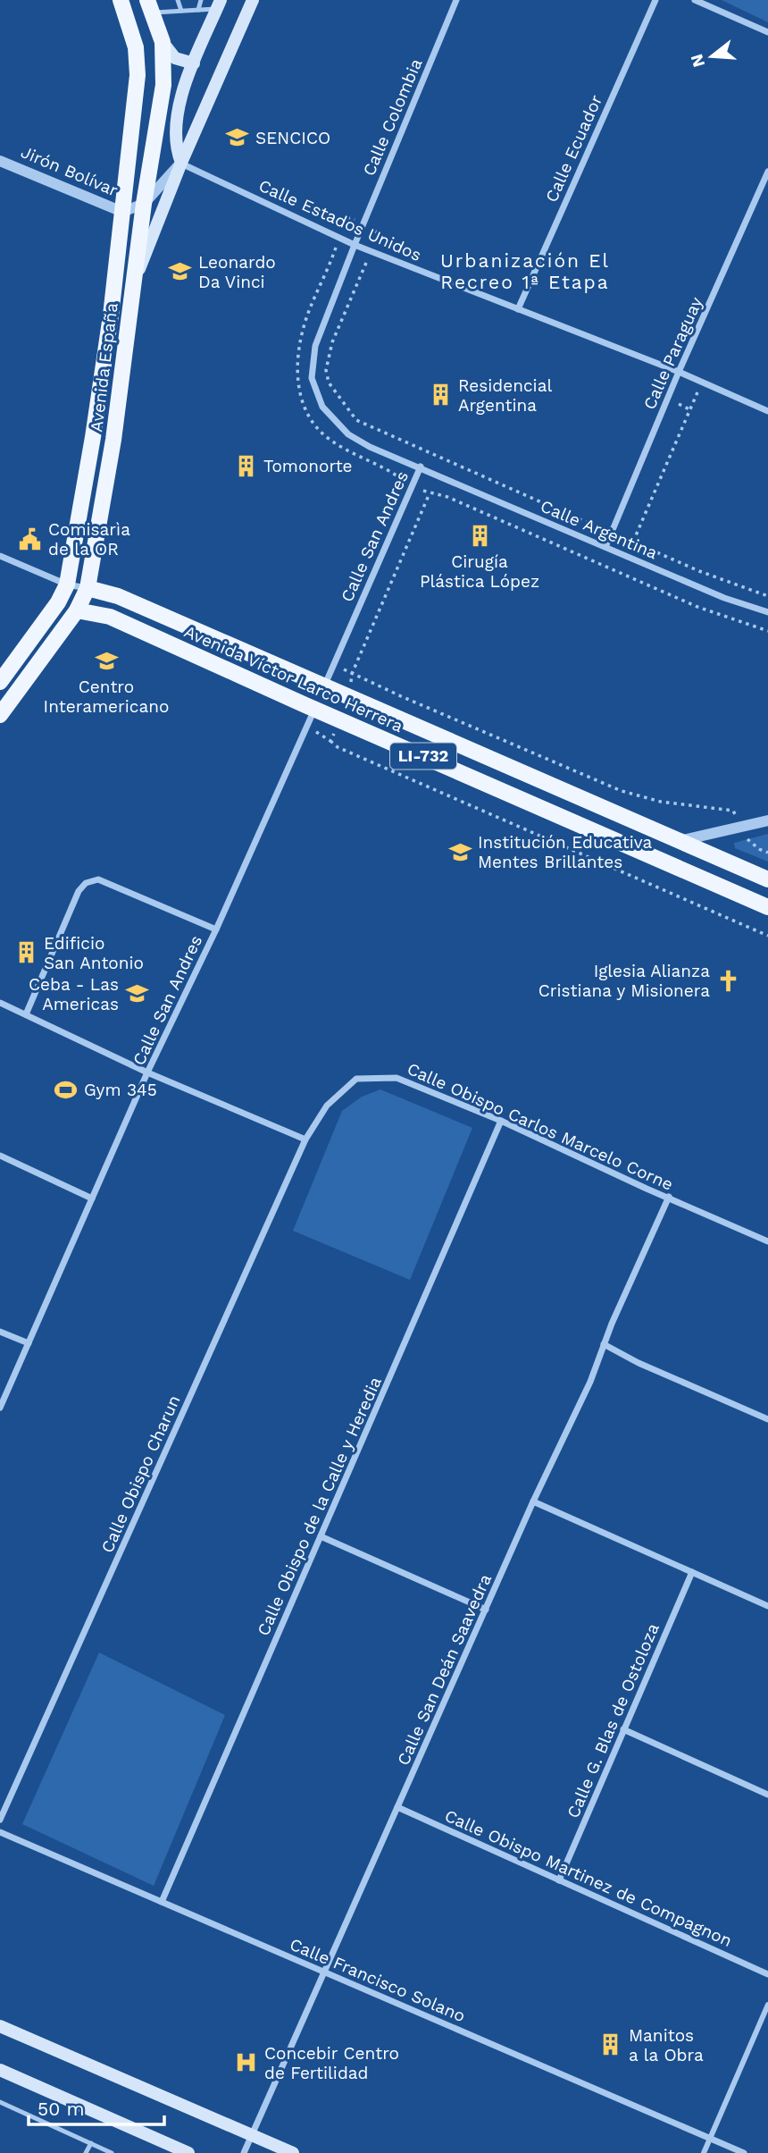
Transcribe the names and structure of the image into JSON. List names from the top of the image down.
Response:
{
  "streets": {
    "main road": ["Avenida España", "Avenida Víctor Larco Herrera", "LI-732"],
    "street": [
      "Calle Colombia",
      "Calle Ecuador",
      "Jirón Bolívar",
      "Calle Estados Unidos",
      "Calle Paraguay",
      "Calle Argentina",
      "Calle San Andres",
      "Calle Obispo Carlos Marcelo Corne",
      "Calle Obispo Charun",
      "Calle Obispo de la Calle y Heredia",
      "Calle San Deán Saavedra",
      "Calle G. Blas de Ostoloza",
      "Calle Obispo Martinez de Compagnon",
      "Calle Francisco Solano"
    ]
  },
  "crossings": [
    ["Calle Colombia", "Calle Estados Unidos"],
    ["Calle Colombia", "Calle Argentina"],
    ["Calle Ecuador", "Calle Estados Unidos"],
    ["Jirón Bolívar", "Calle Estados Unidos"],
    ["Jirón Bolívar", "Avenida España"],
    ["Calle Estados Unidos", "Calle Paraguay"],
    ["Calle Estados Unidos", "Calle Argentina"],
    ["Calle Paraguay", "Calle Argentina"],
    ["Avenida España", "Avenida Víctor Larco Herrera"],
    ["Calle Argentina", "Calle San Andres"],
    ["Calle San Andres", "Avenida Víctor Larco Herrera"],
    ["Calle Obispo Carlos Marcelo Corne", "Calle Obispo Charun"],
    ["Calle Obispo Carlos Marcelo Corne", "Calle Obispo de la Calle y Heredia"],
    ["Calle Obispo Carlos Marcelo Corne", "Calle San Deán Saavedra"],
    ["Calle Obispo de la Calle y Heredia", "Calle Francisco Solano"],
    ["Calle San Deán Saavedra", "Calle Obispo Martinez de Compagnon"],
    ["Calle San Deán Saavedra", "Calle Francisco Solano"],
    ["Calle G. Blas de Ostoloza", "Calle Obispo Martinez de Compagnon"]
  ],
  "districts": ["Urbanización El Recreo 1ª Etapa"],
  "places": {
    "school or university": [
      "SENCICO",
      "Leonardo Da Vinci",
      "Centro Interamericano",
      "Institución Educativa Mentes Brillantes",
      "Ceba - Las Americas"
    ],
    "building": [
      "Residencial Argentina",
      "Tomonorte",
      "Cirugía Plástica López",
      "Edificio San Antonio",
      "Manitos a la Obra"
    ],
    "public building": ["Comisarìa de la OR"],
    "church": ["Iglesia Alianza Cristiana y Misionera"],
    "sports": ["Gym 345"],
    "hospital": ["Concebir Centro de Fertilidad"]
  },
  "scale_bar": "50 m",
  "north": "left"
}
